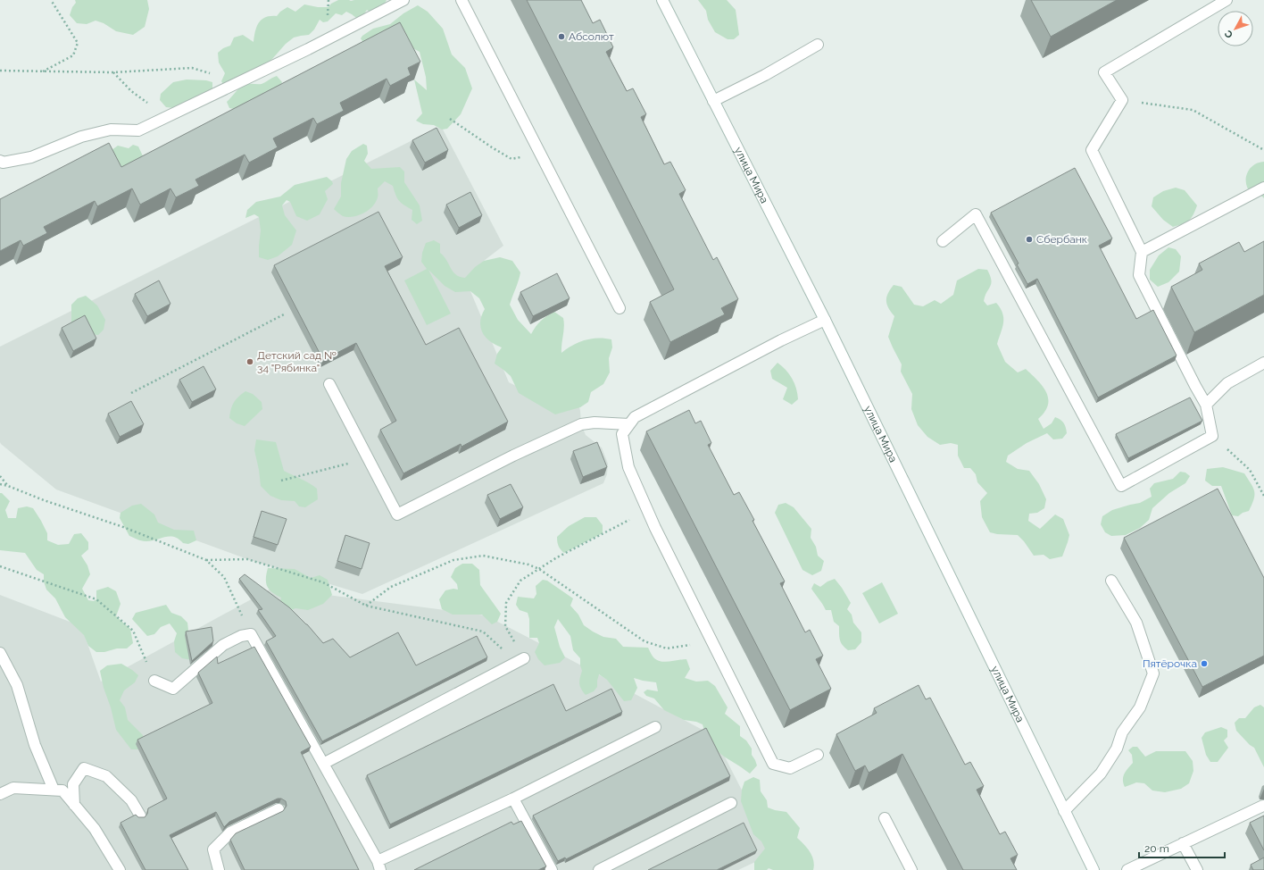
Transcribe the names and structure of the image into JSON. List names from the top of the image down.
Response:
{
  "streets": {
    "main road": ["улица Мира"]
  },
  "places": [
    "Абсолют",
    "Сбербанк",
    "Детский сад № 34 \"Рябинка\"",
    "Пятёрочка"
  ],
  "scale_bar": "20 m",
  "north": "bottom left"
}
